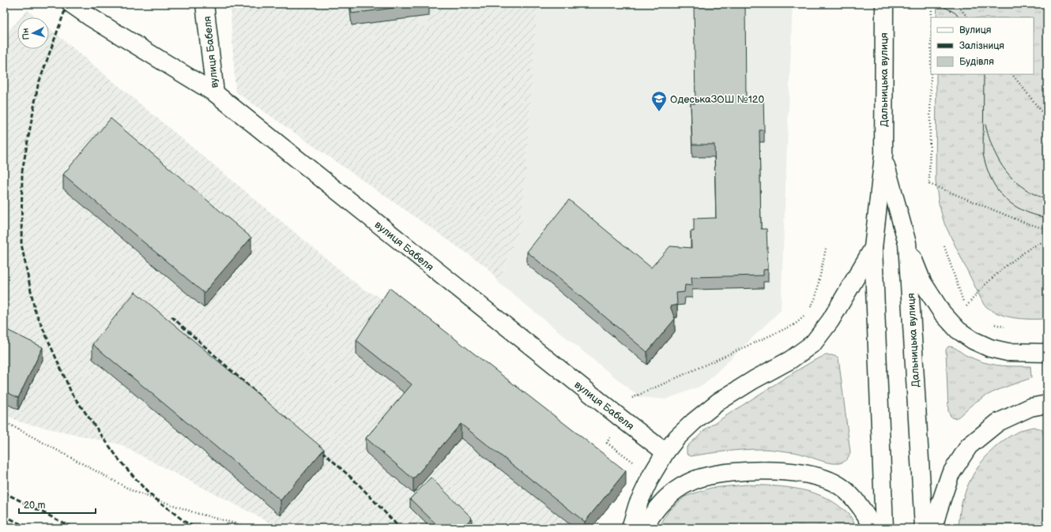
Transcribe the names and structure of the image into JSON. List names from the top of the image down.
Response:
{
  "streets": {
    "main road": ["вулиця Бабеля", "Дальницька вулиця"]
  },
  "places": {
    "school or university": ["ОдеськаЗОШ №120"]
  },
  "legend": ["Вулиця", "Залізниця", "Будівля"],
  "scale_bar": "20 m",
  "north": "left"
}
